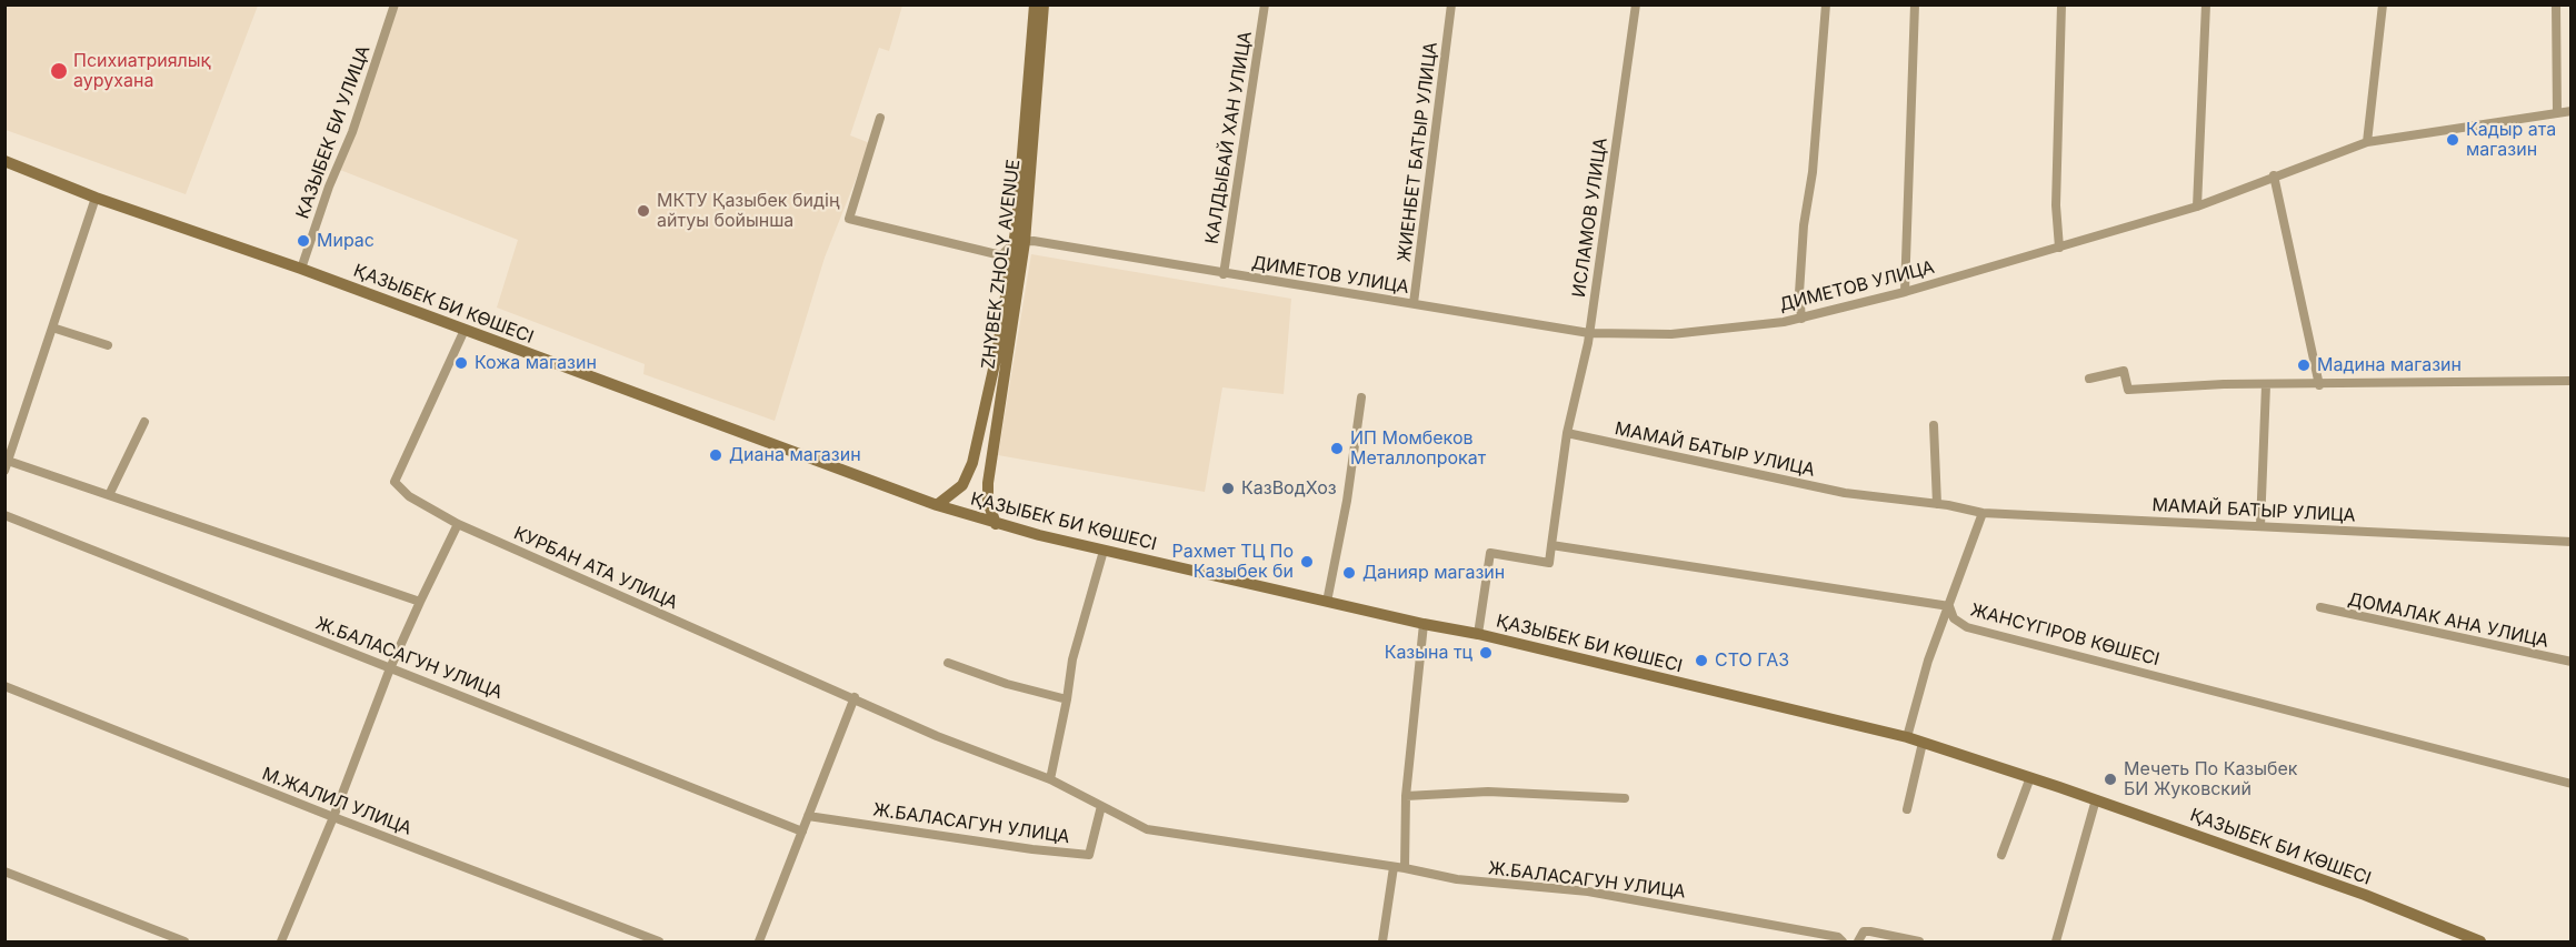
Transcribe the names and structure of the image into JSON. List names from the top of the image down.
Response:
{
  "streets": {
    "main road": ["ZHYBEK ZHOLY AVENUE", "ҚАЗЫБЕК БИ КӨШЕСІ"],
    "street": [
      "КАЗЫБЕК БИ УЛИЦА",
      "КАЛДЫБАЙ ХАН УЛИЦА",
      "ЖИЕНБЕТ БАТЫР УЛИЦА",
      "ИСЛАМОВ УЛИЦА",
      "ДИМЕТОВ УЛИЦА",
      "МАМАЙ БАТЫР УЛИЦА",
      "КУРБАН АТА УЛИЦА",
      "ДОМАЛАК АНА УЛИЦА",
      "ЖАНСҮГІРОВ КӨШЕСІ",
      "Ж.БАЛАСАГУН УЛИЦА",
      "М.ЖАЛИЛ УЛИЦА"
    ]
  },
  "crossings": [
    ["КАЗЫБЕК БИ УЛИЦА", "ҚАЗЫБЕК БИ КӨШЕСІ"],
    ["КАЛДЫБАЙ ХАН УЛИЦА", "ДИМЕТОВ УЛИЦА"],
    ["ЖИЕНБЕТ БАТЫР УЛИЦА", "ДИМЕТОВ УЛИЦА"],
    ["ИСЛАМОВ УЛИЦА", "ДИМЕТОВ УЛИЦА"],
    ["ИСЛАМОВ УЛИЦА", "МАМАЙ БАТЫР УЛИЦА"],
    ["ИСЛАМОВ УЛИЦА", "ЖАНСҮГІРОВ КӨШЕСІ"],
    ["ZHYBEK ZHOLY AVENUE", "ДИМЕТОВ УЛИЦА"],
    ["ZHYBEK ZHOLY AVENUE", "ҚАЗЫБЕК БИ КӨШЕСІ"],
    ["КУРБАН АТА УЛИЦА", "Ж.БАЛАСАГУН УЛИЦА"]
  ],
  "places": [
    "Психиатриялық аурухана",
    "Кадыр ата магазин",
    "МКТУ Қазыбек бидің айтуы бойынша",
    "Мирас",
    "Кожа магазин",
    "Мадина магазин",
    "ИП Момбеков Металлопрокат",
    "Диана магазин",
    "КазВодХоз",
    "Рахмет ТЦ По Казыбек би",
    "Данияр магазин",
    "Казына тц",
    "СТО ГАЗ",
    "Мечеть По Казыбек БИ Жуковский"
  ]
}
